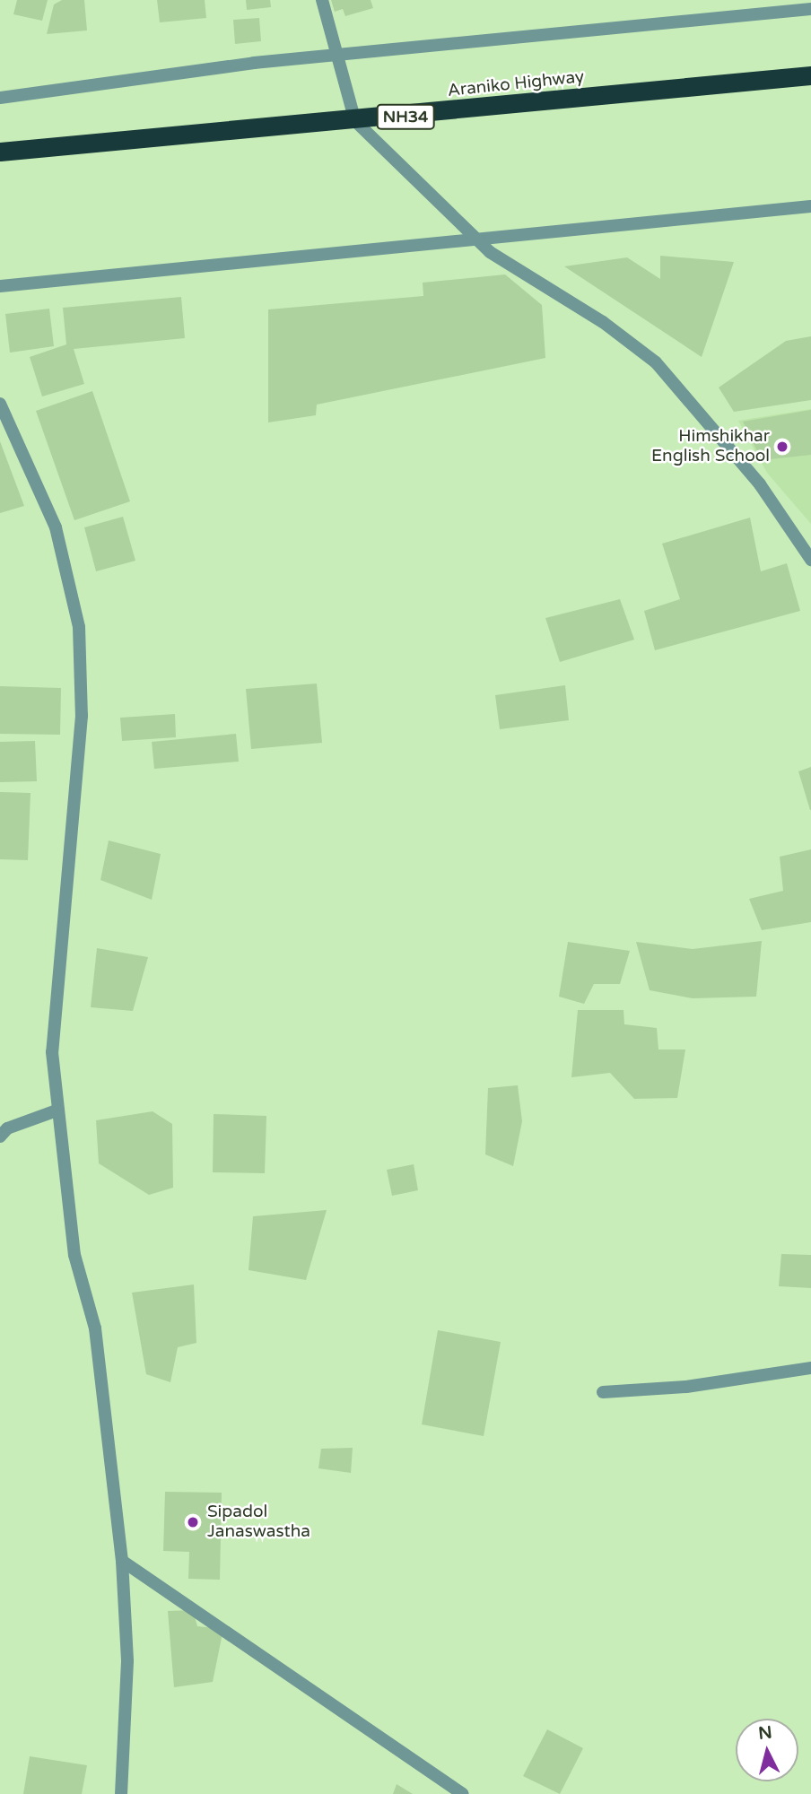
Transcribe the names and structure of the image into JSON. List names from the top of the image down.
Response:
{
  "streets": {
    "highway": ["Araniko Highway", "NH34"]
  },
  "places": ["Himshikhar English School", "Sipadol Janaswastha"],
  "north": "top"
}
